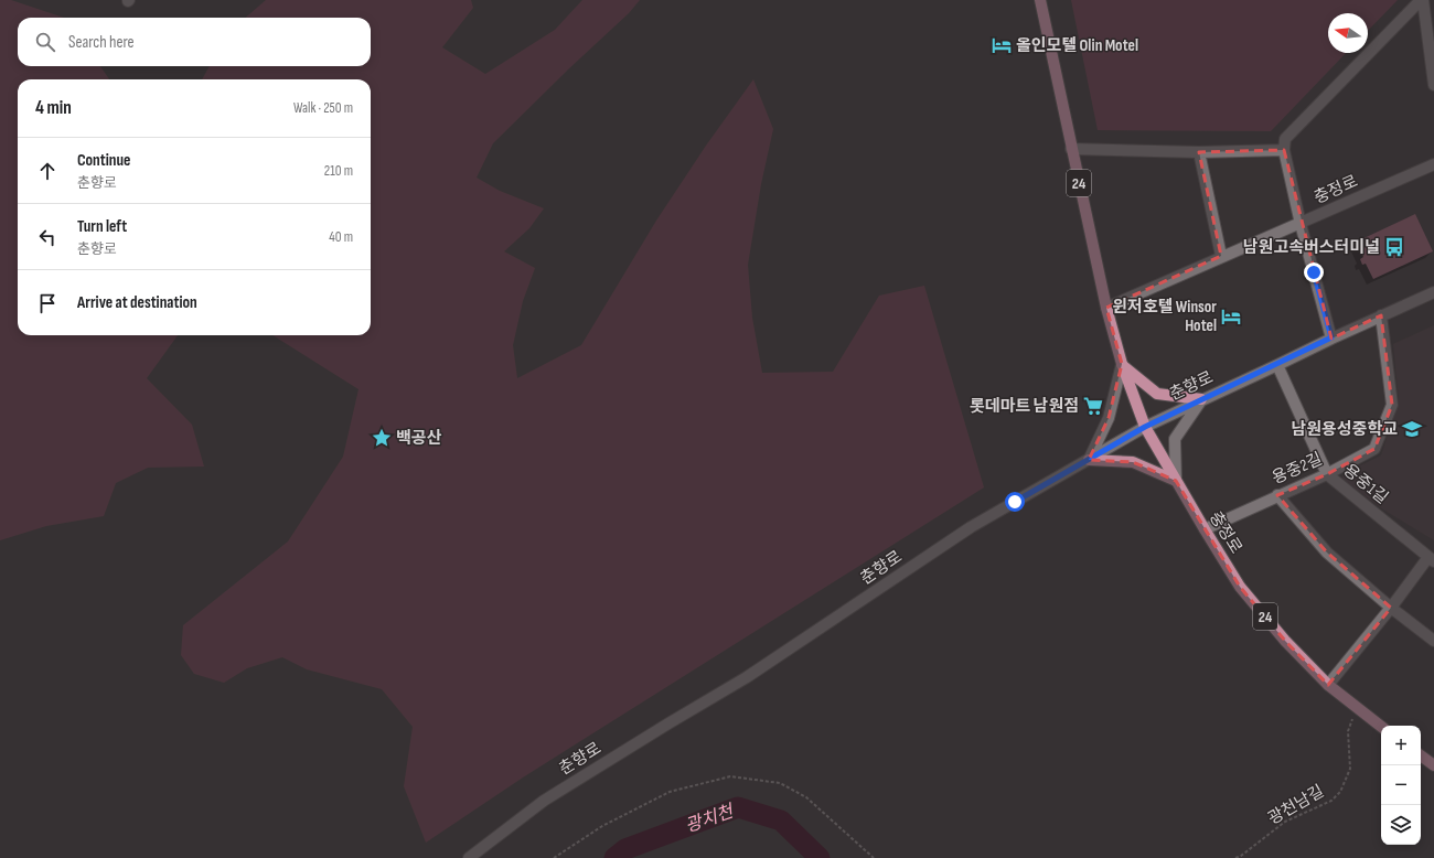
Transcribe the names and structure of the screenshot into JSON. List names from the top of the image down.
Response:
{
  "streets": {
    "main road": ["24", "충정로"],
    "street": ["춘향로", "용중2길", "용중1길"],
    "path": ["광천남길"]
  },
  "crossings": [
    ["충정로", "춘향로"],
    ["충정로", "용중2길"],
    ["충정로", "광천남길"],
    ["춘향로", "용중2길"],
    ["춘향로", "용중1길"],
    ["용중2길", "용중1길"]
  ],
  "water": ["광치천"],
  "places": {
    "hotel": ["올인모텔 Olin Motel", "윈저호텔 Winsor Hotel"],
    "bus stop": ["남원고속버스터미널"],
    "supermarket": ["롯데마트 남원점"],
    "school or university": ["남원용성중학교"],
    "place": ["백공산"]
  },
  "north": "left",
  "page": {
    "search": "Search here",
    "heading": ["4 min", "Walk · 250 m"],
    "list": [
      ["Continue", "춘향로", "210 m"],
      ["Turn left", "춘향로", "40 m"],
      "Arrive at destination"
    ],
    "map_buttons": ["+", "−"]
  }
}
